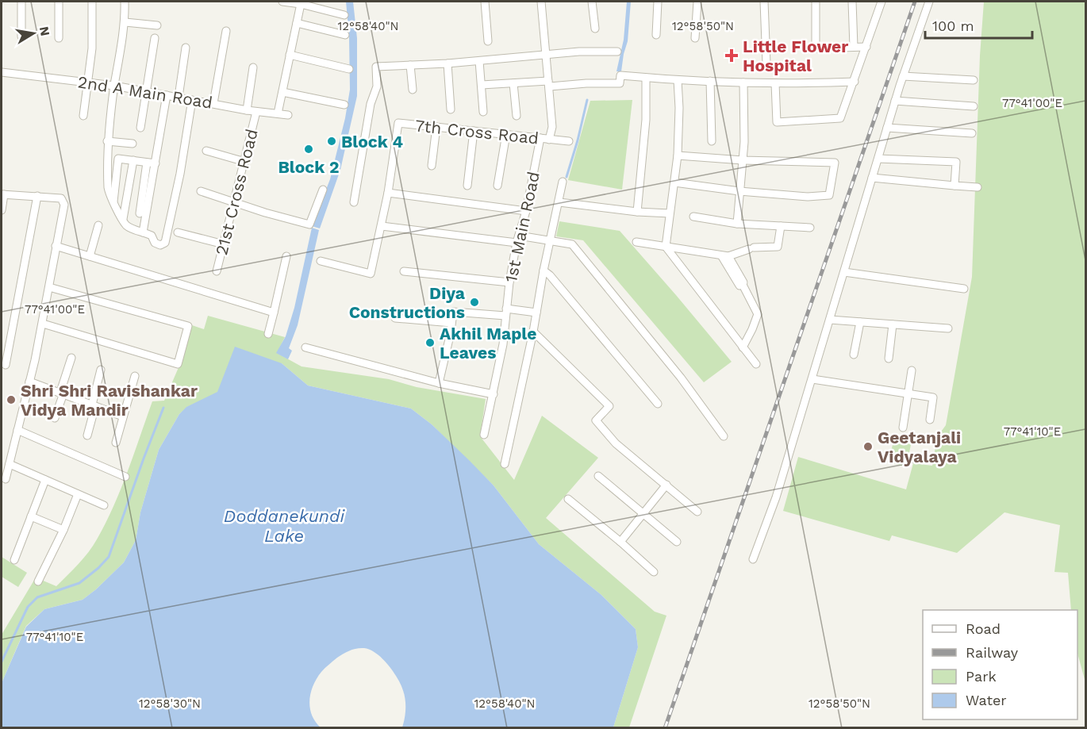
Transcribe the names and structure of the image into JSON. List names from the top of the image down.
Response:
{
  "streets": {
    "street": [
      "2nd A Main Road",
      "7th Cross Road",
      "21st Cross Road",
      "1st Main Road"
    ]
  },
  "crossings": [
    ["2nd A Main Road", "21st Cross Road"],
    ["7th Cross Road", "1st Main Road"]
  ],
  "water": ["Doddanekundi Lake"],
  "places": {
    "health": ["Little Flower Hospital"],
    "other": [
      "Block 4",
      "Block 2",
      "Diya Constructions",
      "Akhil Maple Leaves",
      "Shri Shri Ravishankar Vidya Mandir",
      "Geetanjali Vidyalaya"
    ]
  },
  "legend": [
    "Road",
    "Railway",
    "Park",
    "Water"
  ],
  "scale_bar": "100 m",
  "north": "right",
  "coordinates": [
    "12°58'40\"N",
    "12°58'50\"N",
    "77°41'00\"E",
    "77°41'10\"E",
    "12°58'30\"N"
  ]
}
